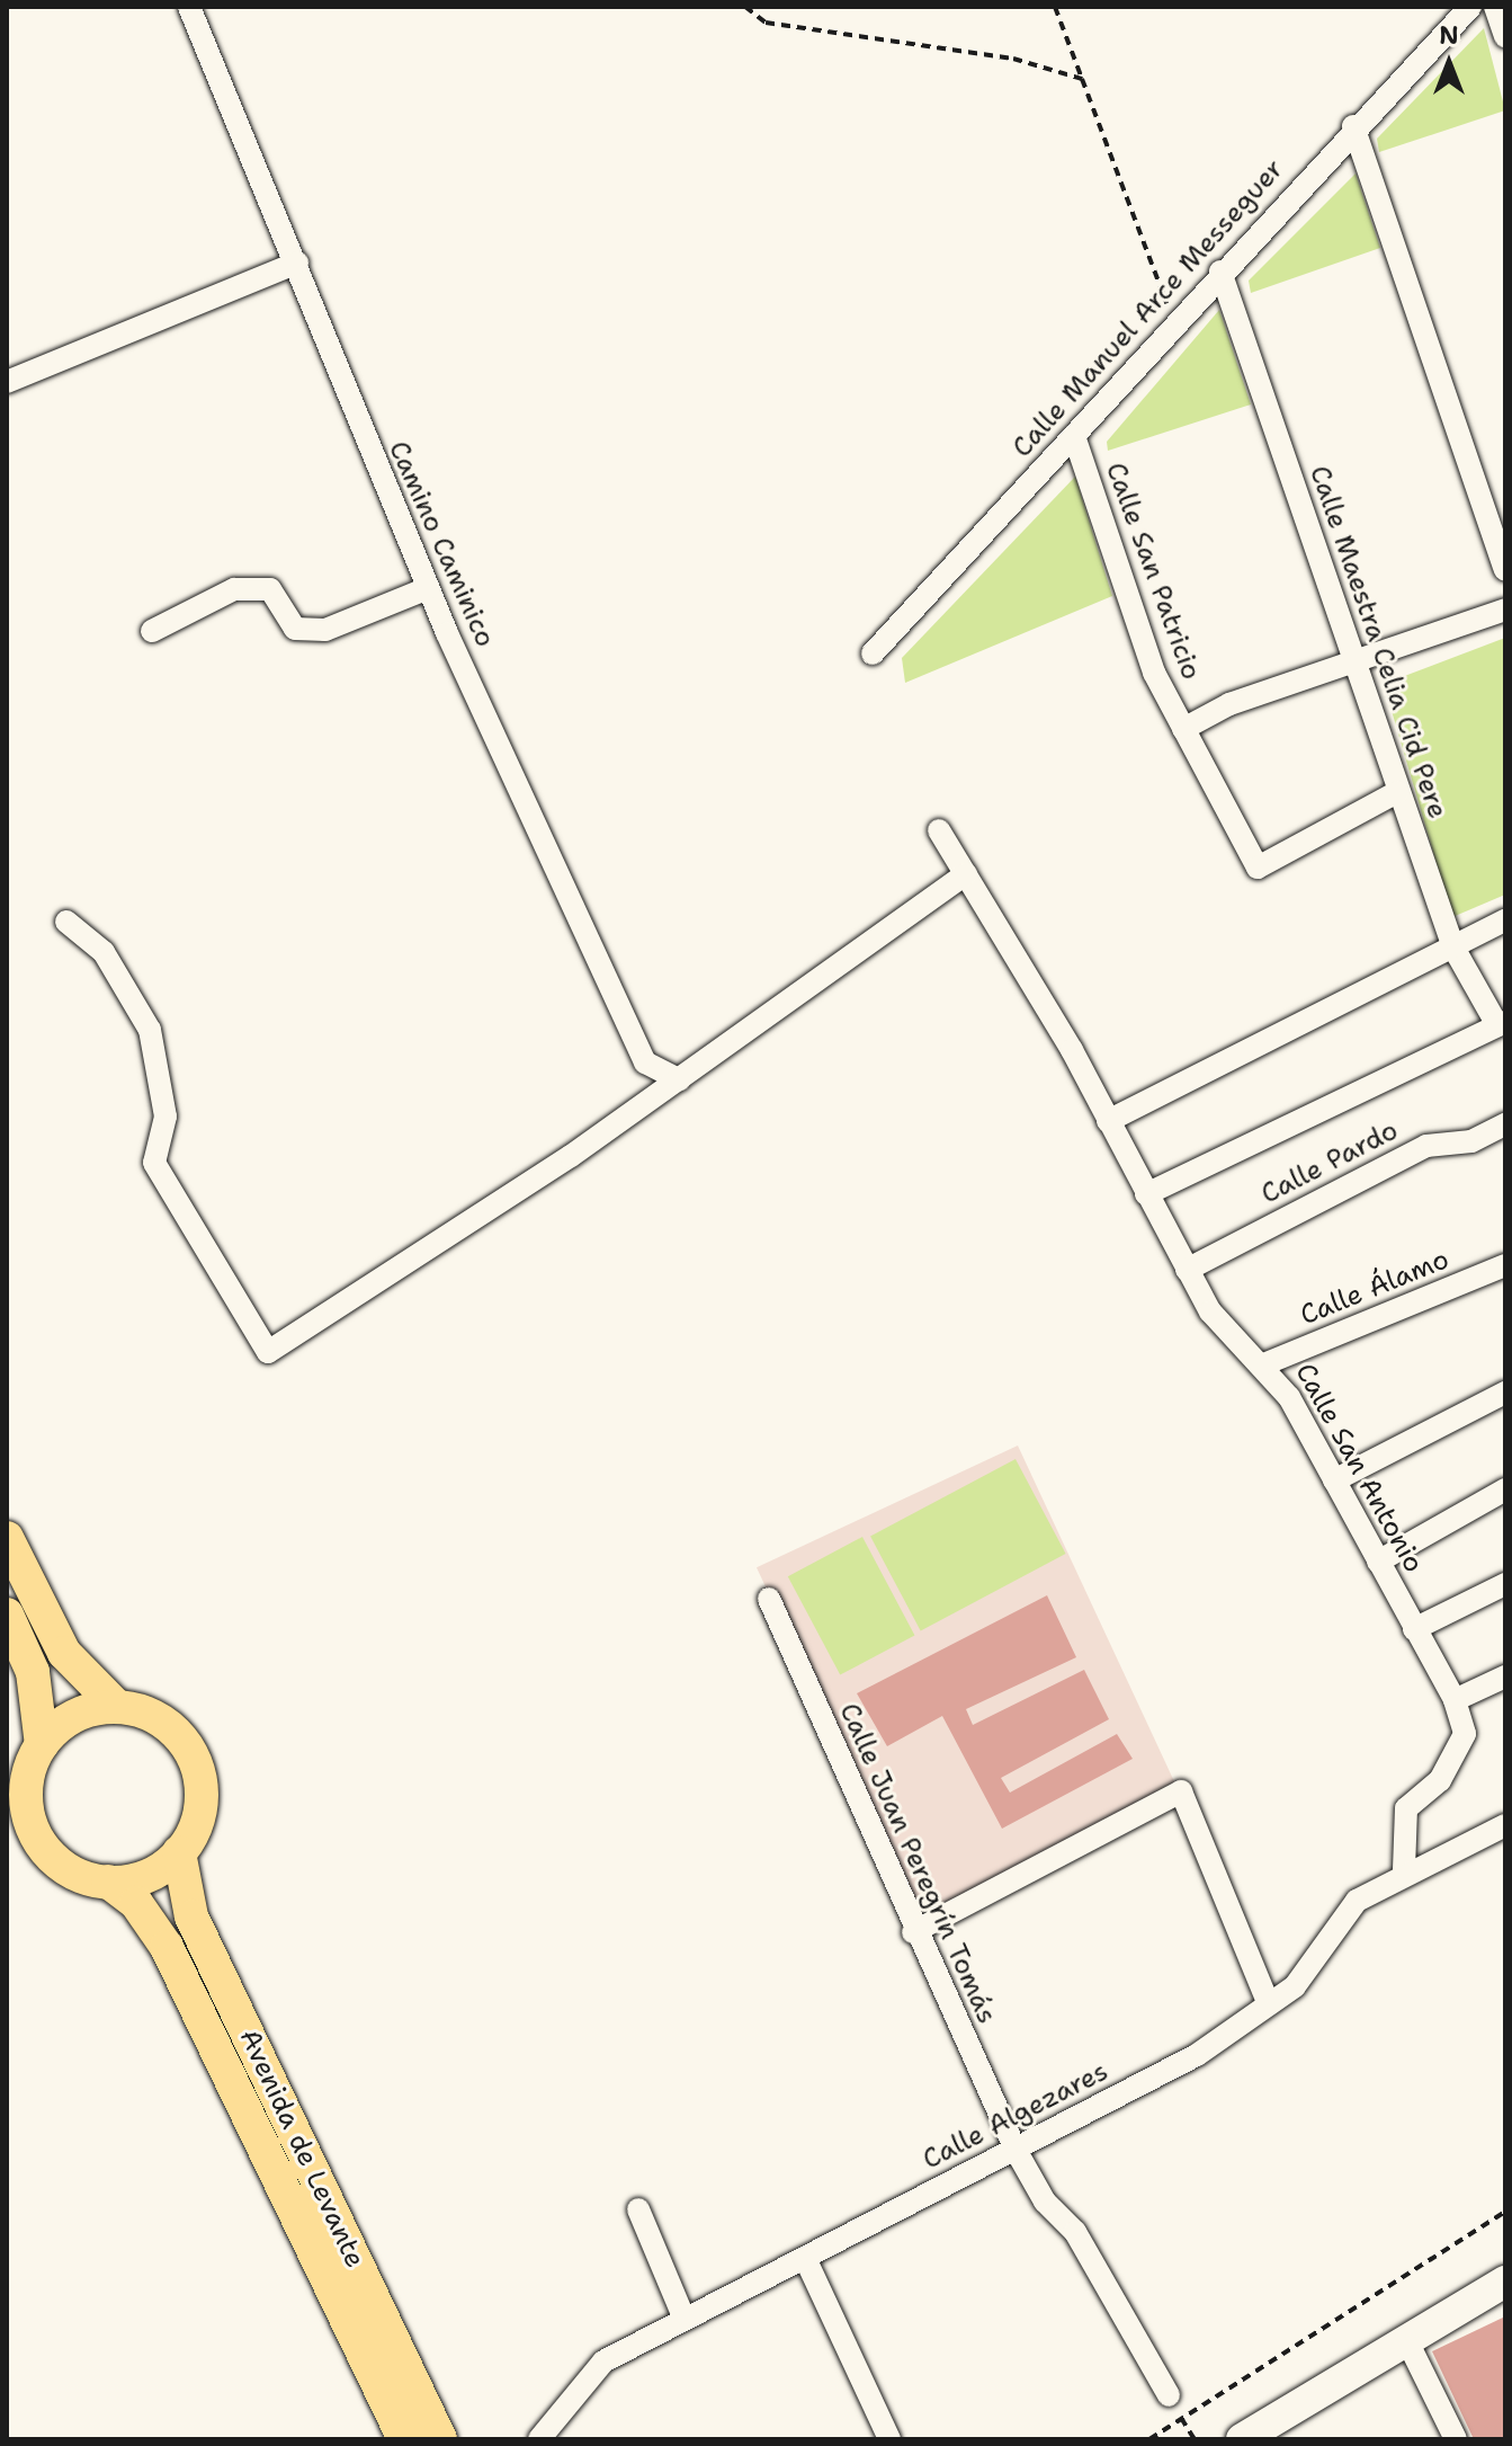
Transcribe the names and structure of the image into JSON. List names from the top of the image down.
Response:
{
  "streets": {
    "main road": ["Avenida de Levante"],
    "street": [
      "Calle Manuel Arce Messeguer",
      "Camino Caminico",
      "Calle San Patricio",
      "Calle Maestra Celia Cid Pere",
      "Calle Pardo",
      "Calle Álamo",
      "Calle San Antonio",
      "Calle Juan Peregrín Tomás",
      "Calle Algezares"
    ]
  },
  "crossings": [
    ["Calle Manuel Arce Messeguer", "Calle San Patricio"],
    ["Calle Manuel Arce Messeguer", "Calle Maestra Celia Cid Pere"],
    ["Calle San Patricio", "Calle Maestra Celia Cid Pere"],
    ["Calle Pardo", "Calle San Antonio"],
    ["Calle Álamo", "Calle San Antonio"],
    ["Calle San Antonio", "Calle Algezares"],
    ["Calle Juan Peregrín Tomás", "Calle Algezares"]
  ],
  "north": "top"
}
